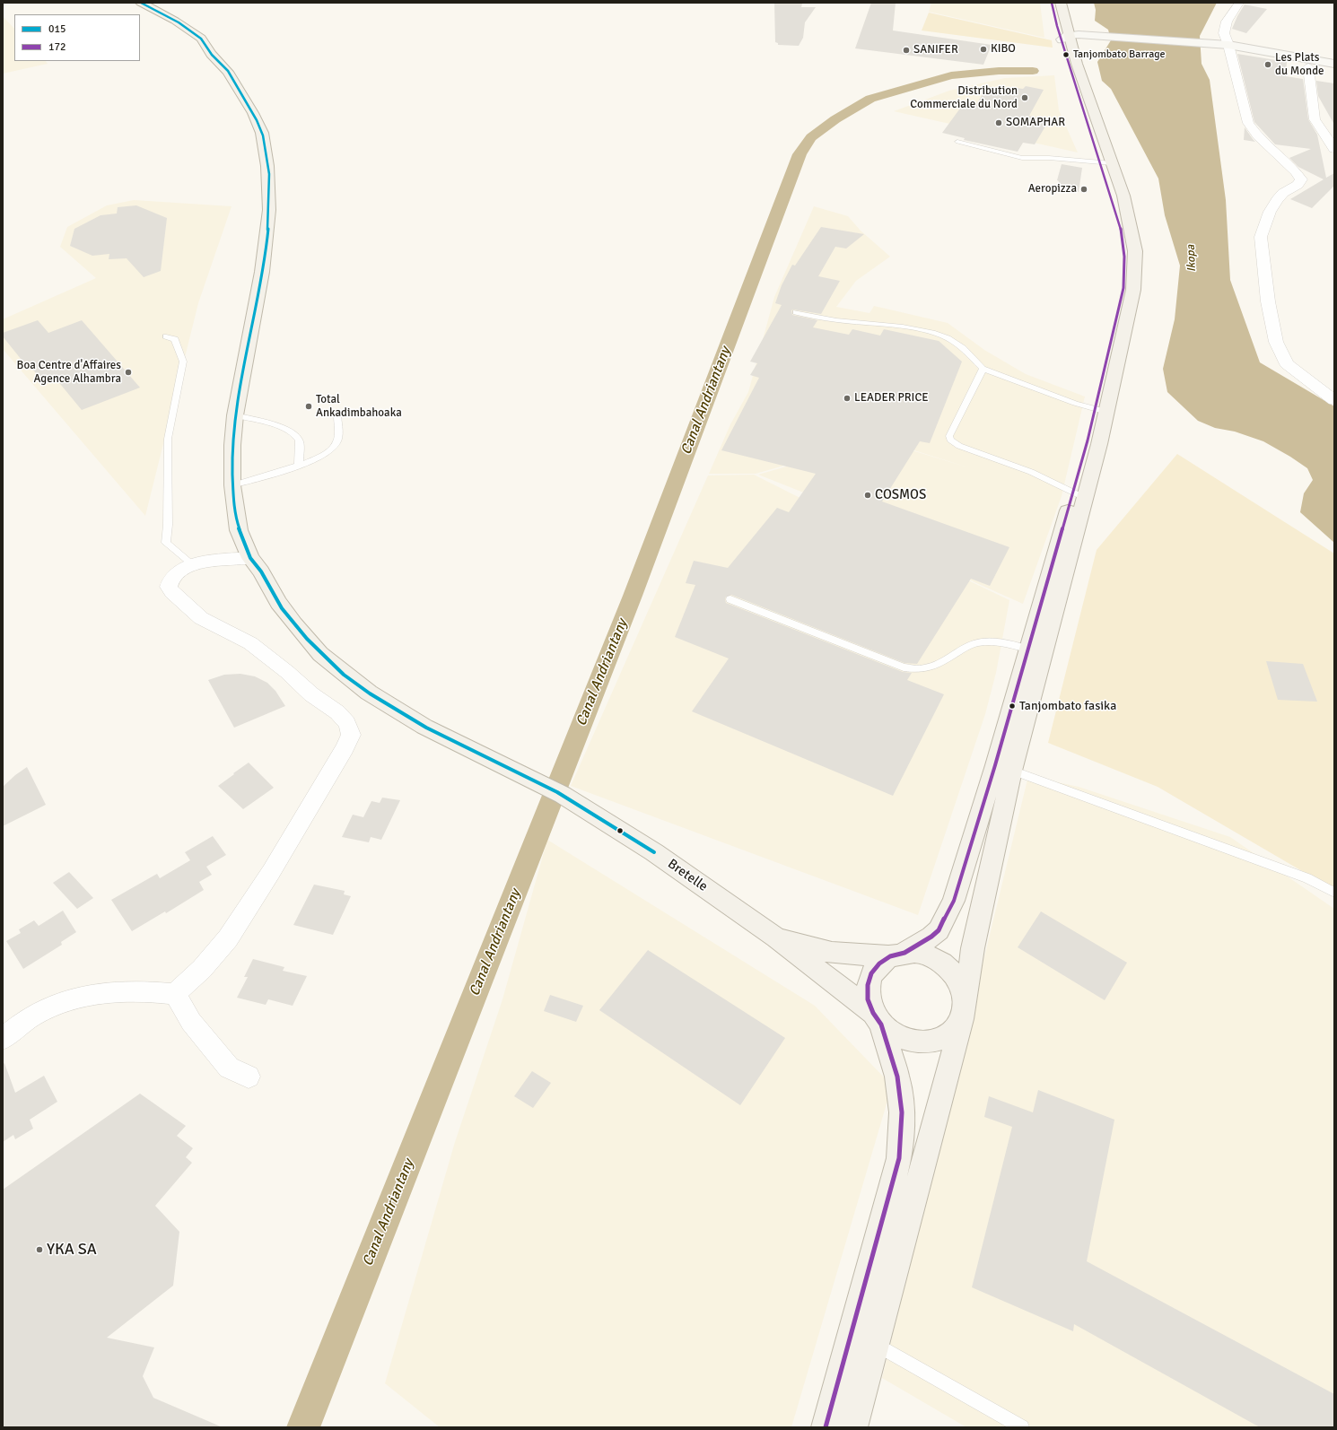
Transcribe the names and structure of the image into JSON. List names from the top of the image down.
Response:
{
  "streets": {
    "main road": ["Bretelle"]
  },
  "water": ["Ikopa", "Canal Andriantany"],
  "places": [
    "KIBO",
    "SANIFER",
    "Tanjombato Barrage",
    "Les Plats du Monde",
    "Distribution Commerciale du Nord",
    "SOMAPHAR",
    "Aeropizza",
    "Boa Centre d'Affaires Agence Alhambra",
    "LEADER PRICE",
    "Total Ankadimbahoaka",
    "COSMOS",
    "Tanjombato fasika",
    "YKA SA"
  ],
  "lines": ["transit line 015", "transit line 172"],
  "legend": ["015", "172"]
}
